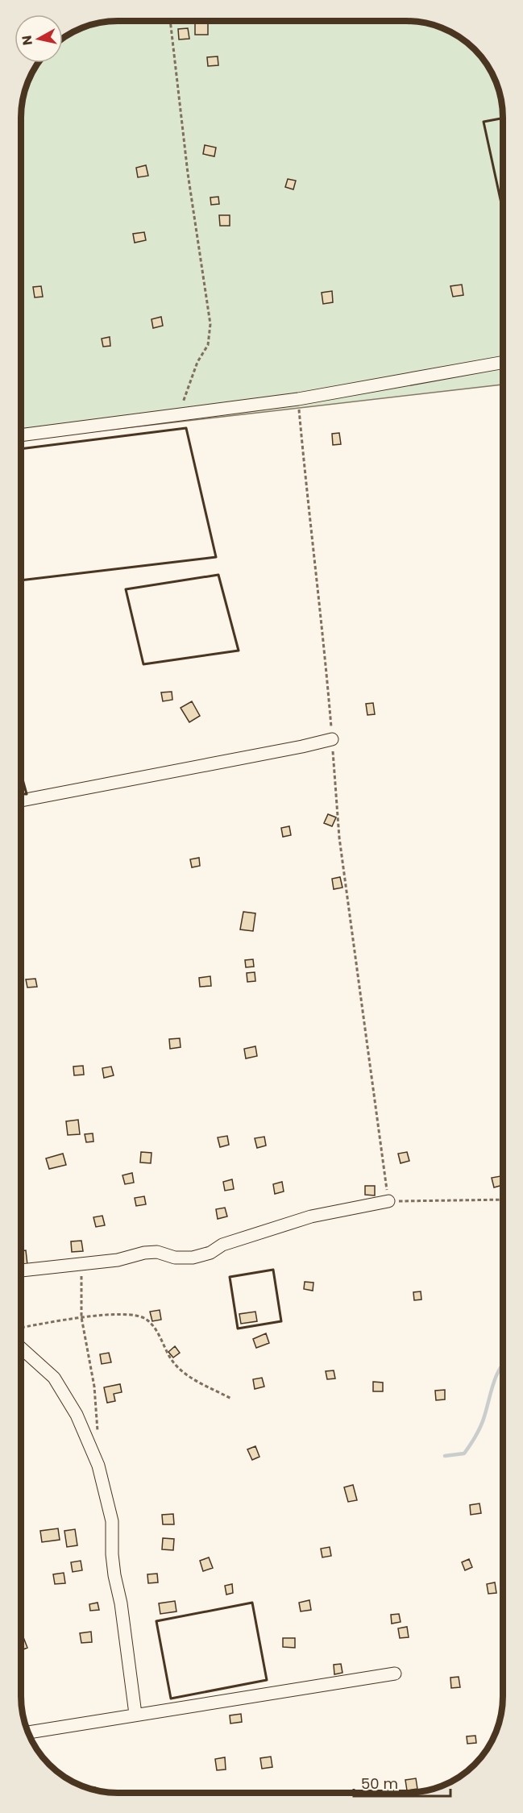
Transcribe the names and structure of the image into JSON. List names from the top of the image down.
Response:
{
  "scale_bar": "50 m",
  "north": "left"
}
